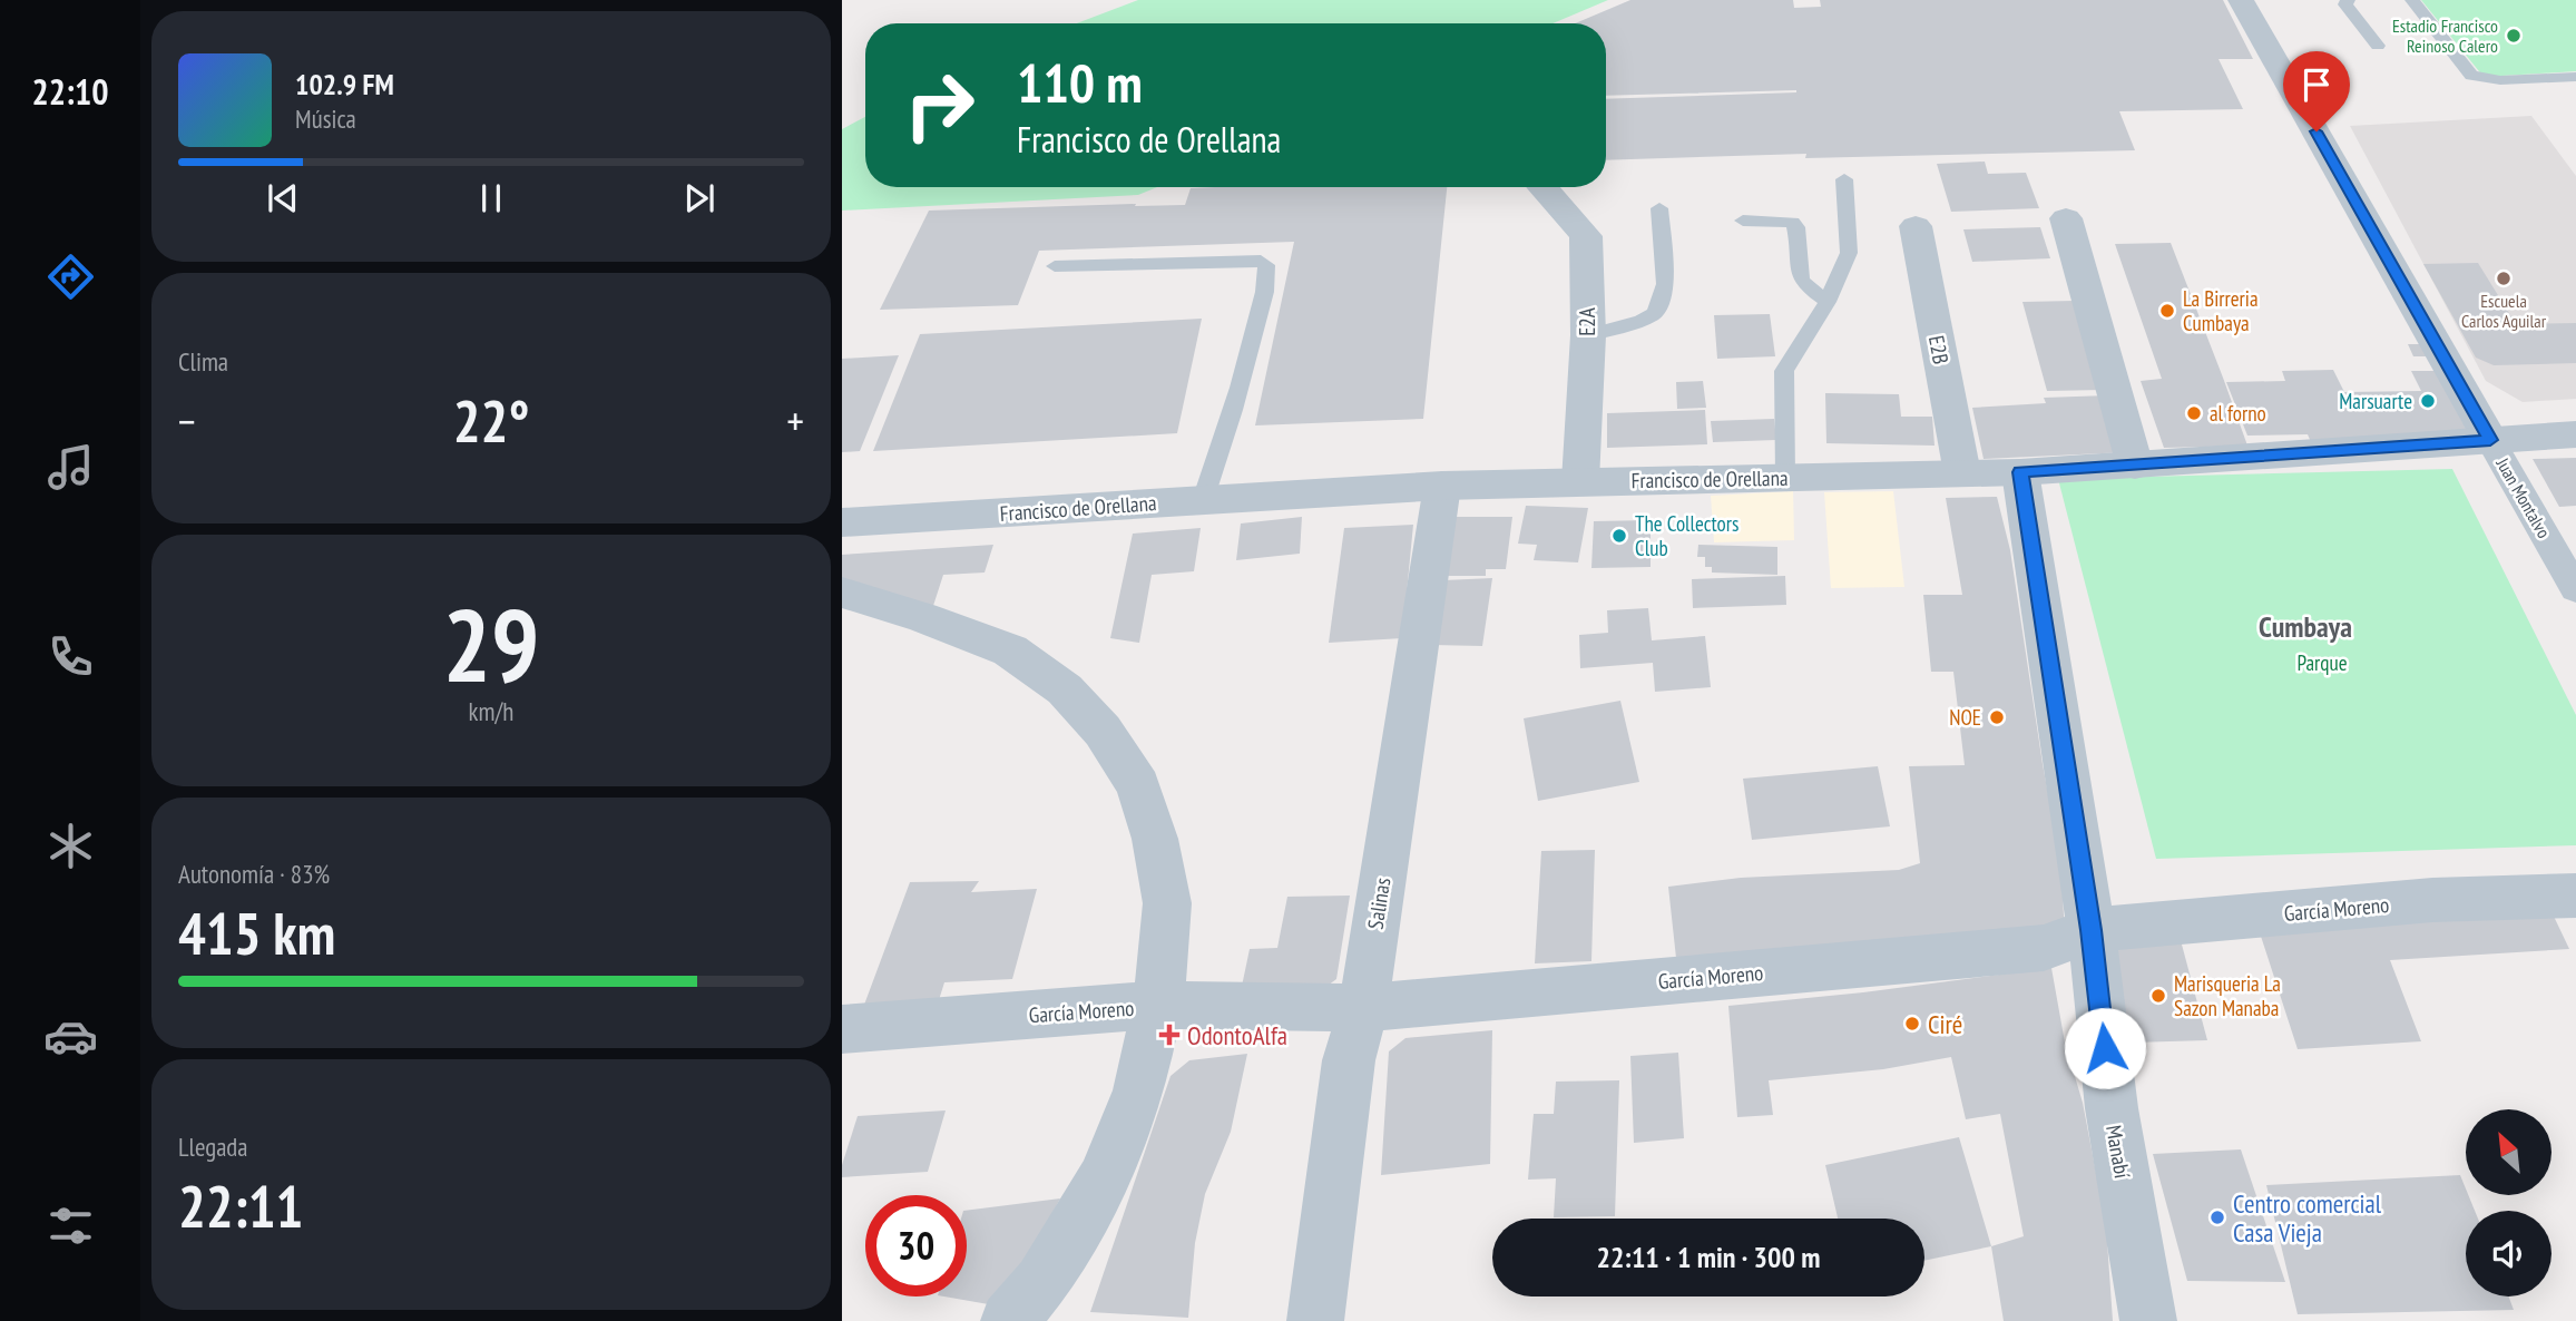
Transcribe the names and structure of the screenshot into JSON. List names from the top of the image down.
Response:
{
  "streets": {
    "street": [
      "E2A",
      "E2B",
      "Francisco de Orellana",
      "Juan Montalvo",
      "Salinas",
      "García Moreno",
      "Manabí"
    ]
  },
  "crossings": [
    ["E2A", "Francisco de Orellana"],
    ["E2B", "Francisco de Orellana"],
    ["Francisco de Orellana", "Juan Montalvo"],
    ["Francisco de Orellana", "Salinas"],
    ["Francisco de Orellana", "Manabí"],
    ["Salinas", "García Moreno"],
    ["García Moreno", "Manabí"]
  ],
  "districts": ["Cumbaya"],
  "parks": ["Parque"],
  "places": {
    "other": [
      "Estadio Francisco Reinoso Calero",
      "Escuela Carlos Aguilar",
      "La Birreria Cumbaya",
      "Marsuarte",
      "al forno",
      "The Collectors Club",
      "NOE",
      "Marisqueria La Sazon Manaba",
      "Ciré",
      "Centro comercial Casa Vieja"
    ],
    "health": ["OdontoAlfa"]
  },
  "north": "top left",
  "page": {
    "tabs": "22:10",
    "turn": ["110 m", "Francisco de Orellana"],
    "song": ["102.9 FM", "Música"],
    "tile": [
      "Clima",
      ["29", "km/h"],
      ["Autonomía · 83%", "415 km"],
      ["Llegada", "22:11"]
    ],
    "heat": ["−", "22°", "+"],
    "limit": "30",
    "trip": "22:11 · 1 min · 300 m"
  }
}
